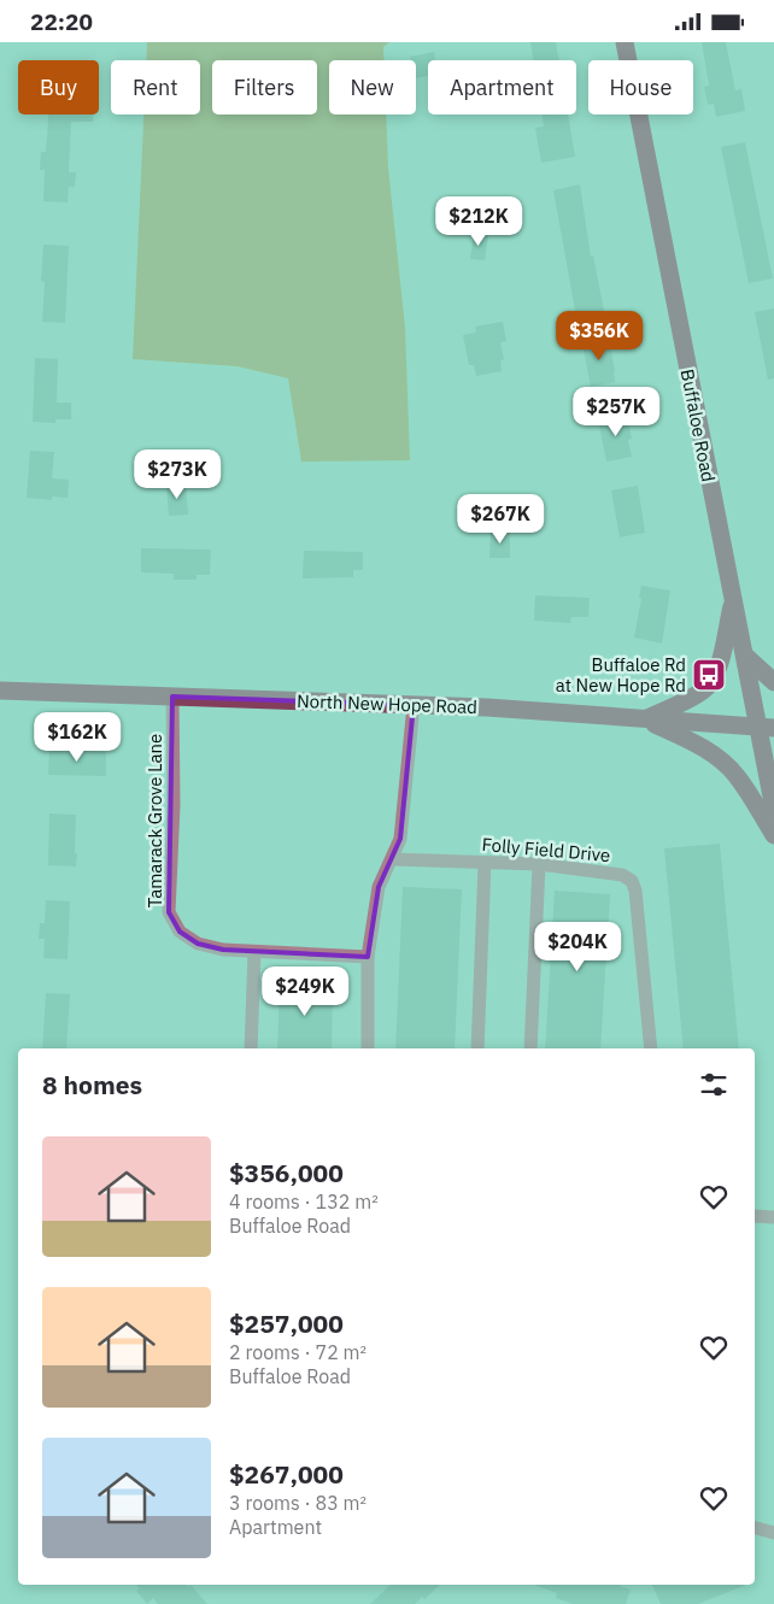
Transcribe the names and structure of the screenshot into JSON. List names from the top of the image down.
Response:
{
  "streets": {
    "main road": ["Buffaloe Road", "North New Hope Road"],
    "street": ["Tamarack Grove Lane", "Folly Field Drive"]
  },
  "crossings": [
    ["Buffaloe Road", "North New Hope Road"],
    ["North New Hope Road", "Tamarack Grove Lane"]
  ],
  "places": {
    "bus stop": ["Buffaloe Rd at New Hope Rd"]
  },
  "page": {
    "status": "22:20",
    "chip": [
      "Buy",
      "Rent",
      "Filters",
      "New",
      "Apartment",
      "House"
    ],
    "price": [
      "$212K",
      "$356K",
      "$257K",
      "$273K",
      "$267K",
      "$162K",
      "$204K",
      "$249K"
    ],
    "heading": "8 homes",
    "list": [
      {
        "name": "$356,000",
        "note": "4 rooms · 132 m² · Buffaloe Road"
      },
      {
        "name": "$257,000",
        "note": "2 rooms · 72 m² · Buffaloe Road"
      },
      {
        "name": "$267,000",
        "note": "3 rooms · 83 m² · Apartment"
      }
    ]
  }
}
